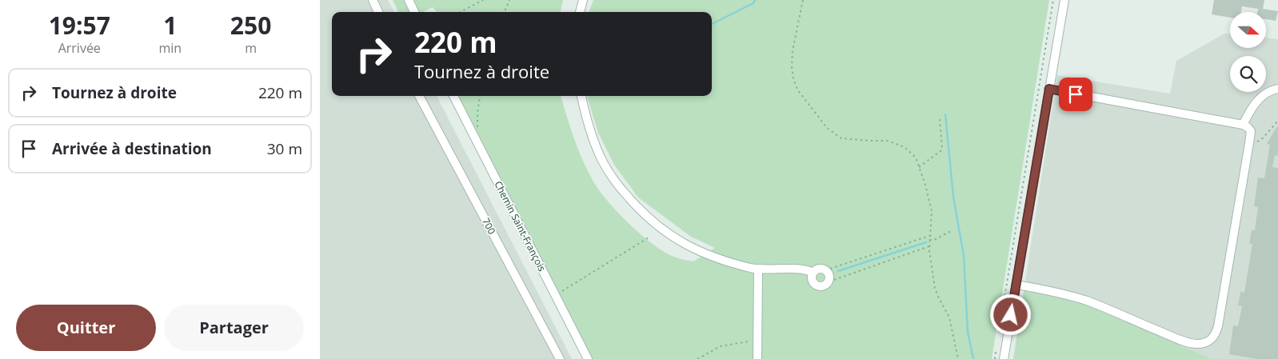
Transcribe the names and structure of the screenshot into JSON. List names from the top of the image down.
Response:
{
  "streets": {
    "street": ["700", "Chemin Saint-François"]
  },
  "north": "right",
  "page": {
    "eta": [
      "19:57",
      "Arrivée",
      "1",
      "min",
      "250",
      "m"
    ],
    "turn": ["220 m", "Tournez à droite"],
    "list": [
      {
        "name": "Tournez à droite",
        "value": "220 m"
      },
      {
        "name": "Arrivée à destination",
        "value": "30 m"
      }
    ],
    "buttons": ["Quitter", "Partager"]
  }
}
